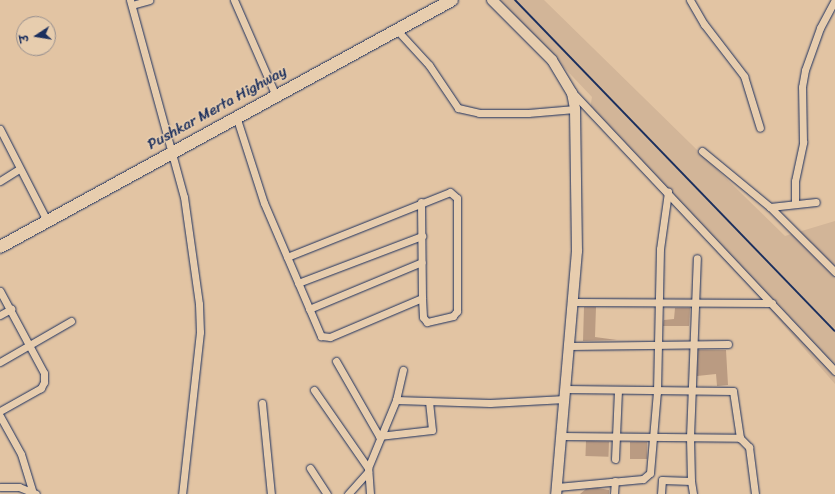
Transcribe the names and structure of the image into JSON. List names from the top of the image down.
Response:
{
  "streets": {
    "highway": ["Pushkar Merta Highway"]
  },
  "north": "left"
}
